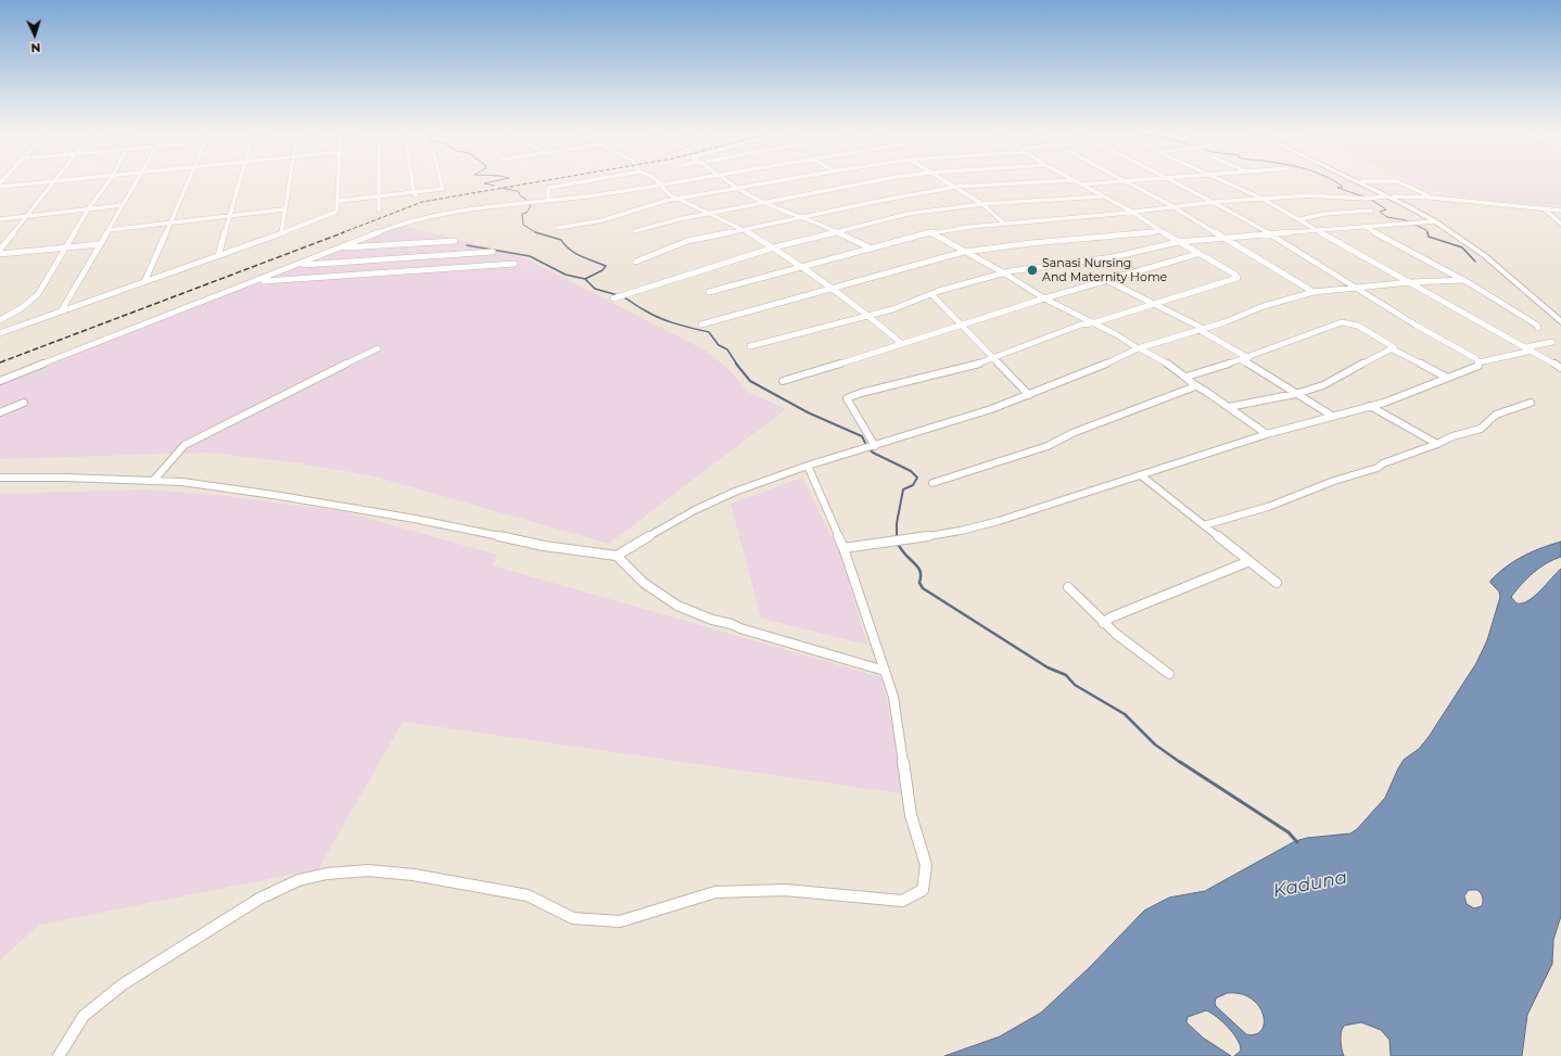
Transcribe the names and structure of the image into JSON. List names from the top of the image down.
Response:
{
  "water": ["Kaduna"],
  "places": ["Sanasi Nursing And Maternity Home"],
  "north": "bottom"
}
